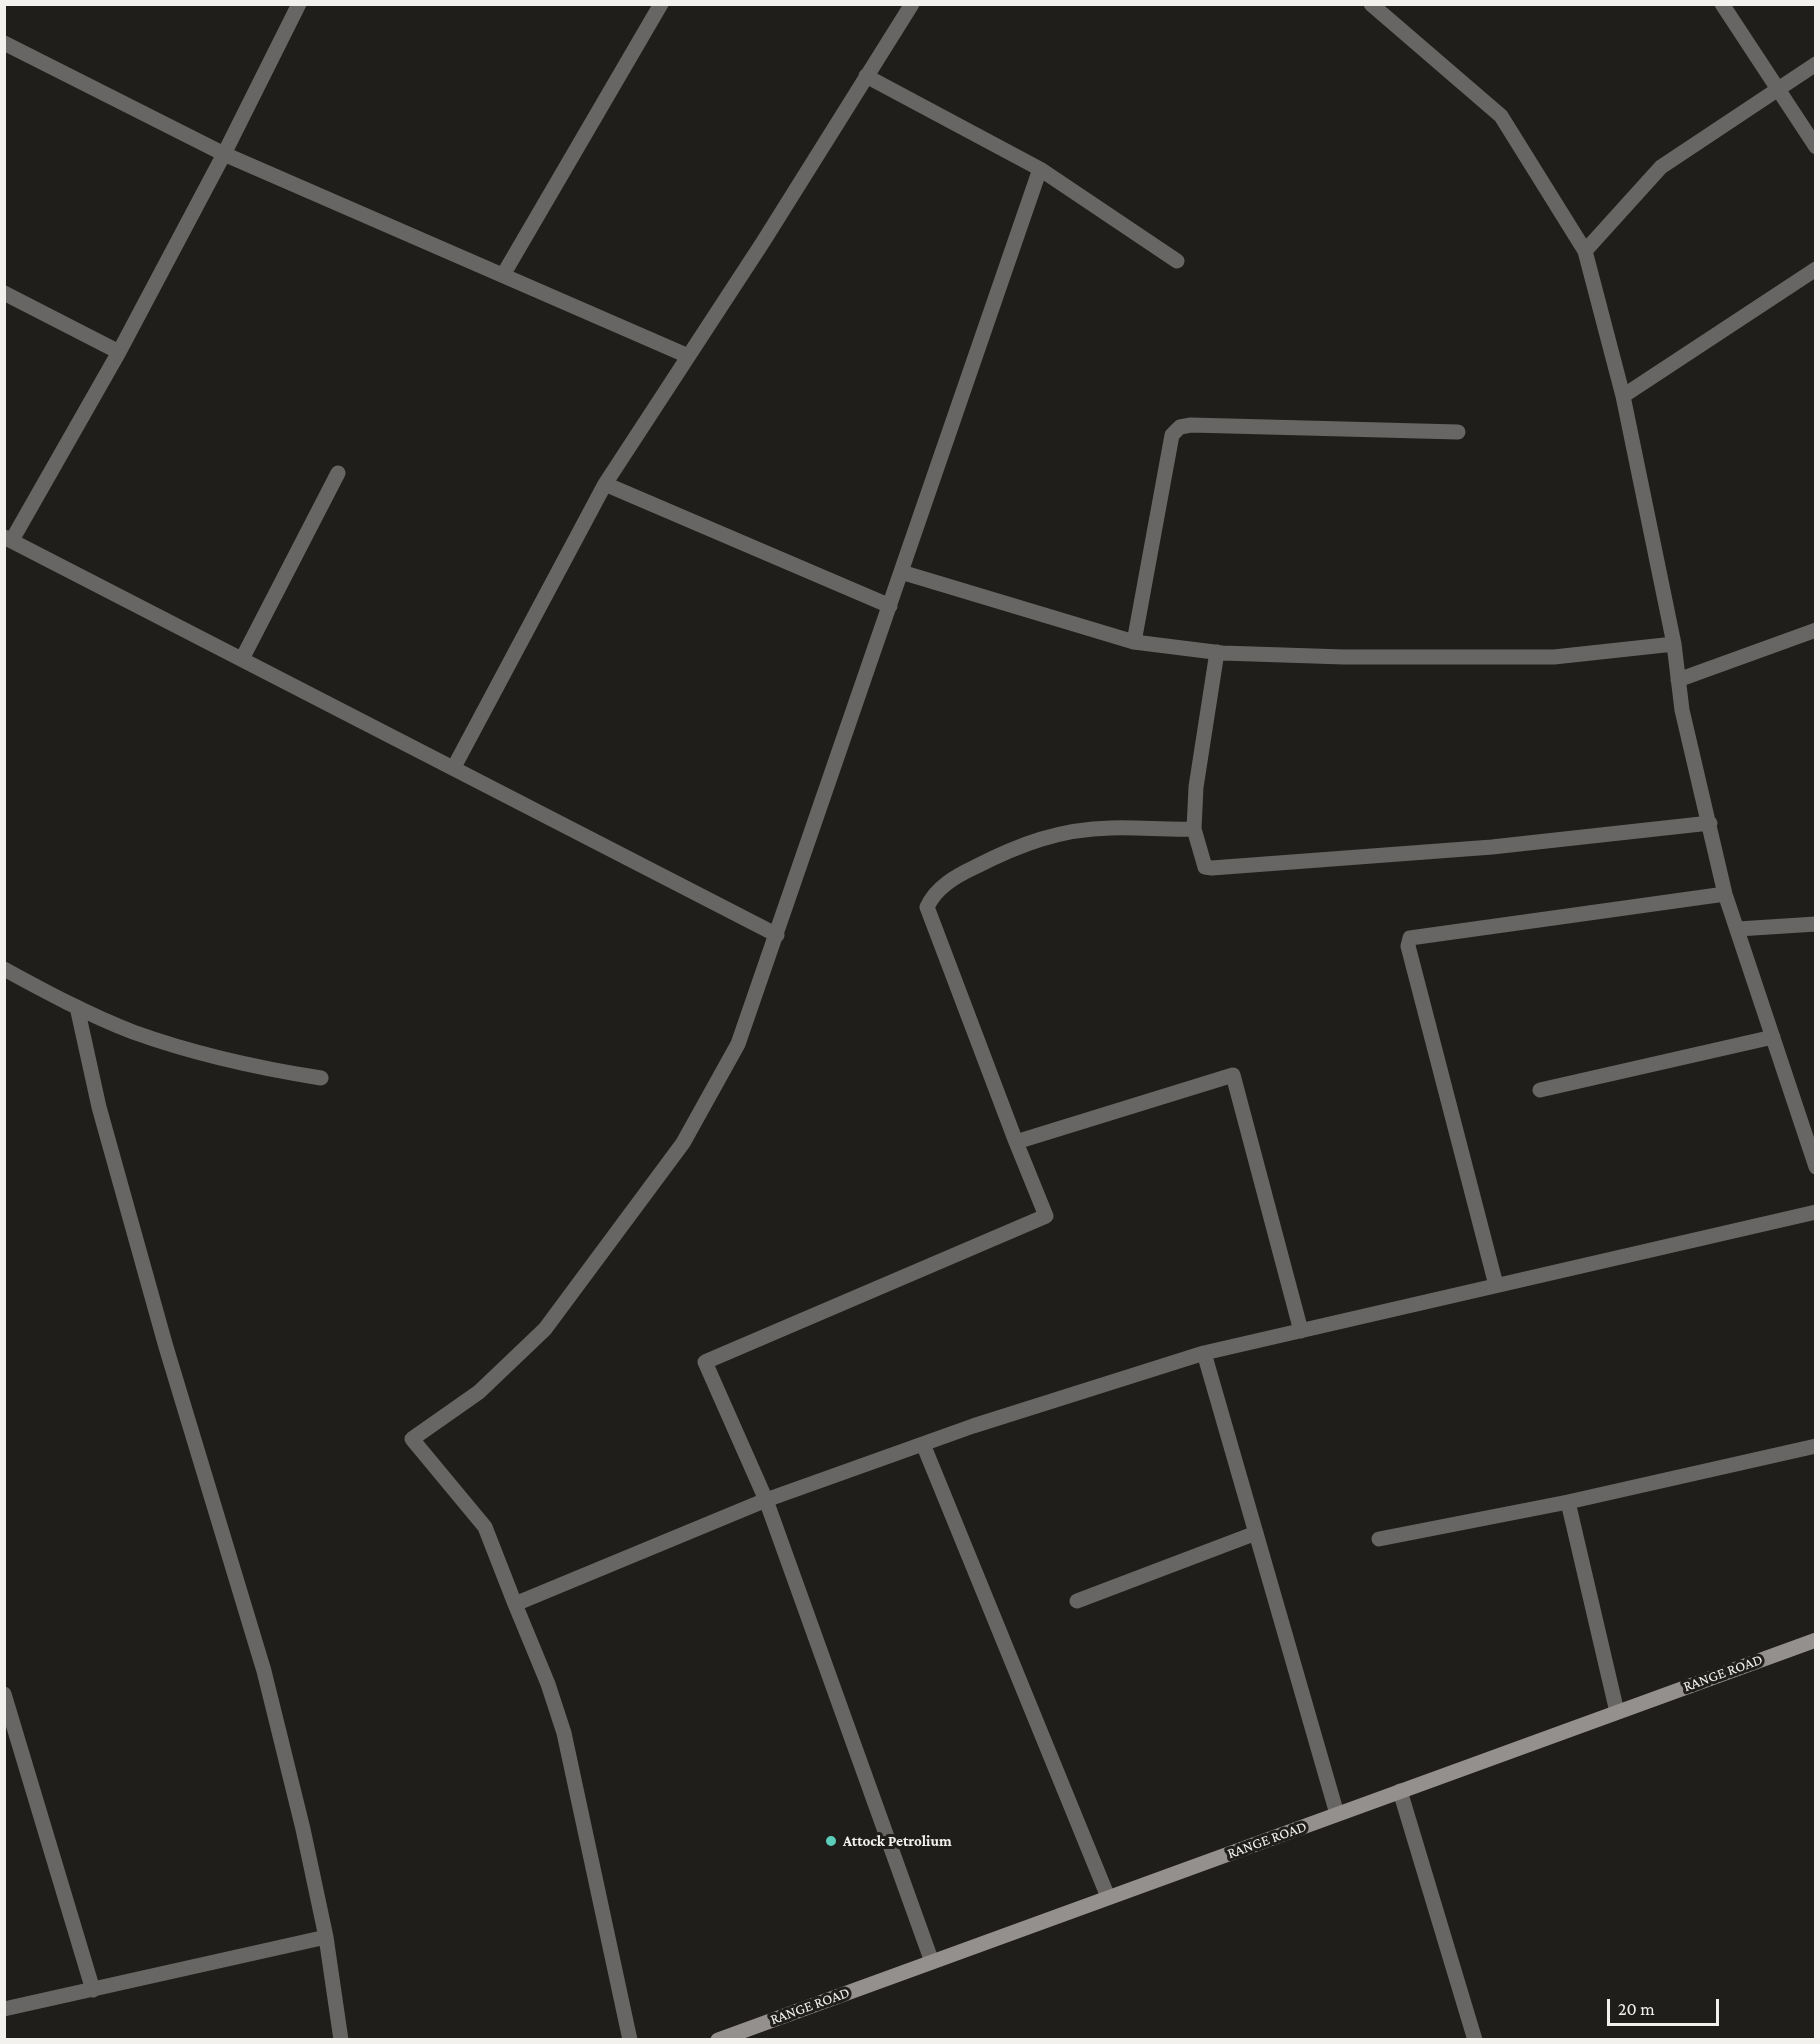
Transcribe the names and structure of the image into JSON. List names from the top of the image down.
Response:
{
  "streets": {
    "main road": ["RANGE ROAD"]
  },
  "places": ["Attock Petrolium"],
  "scale_bar": "20 m"
}
